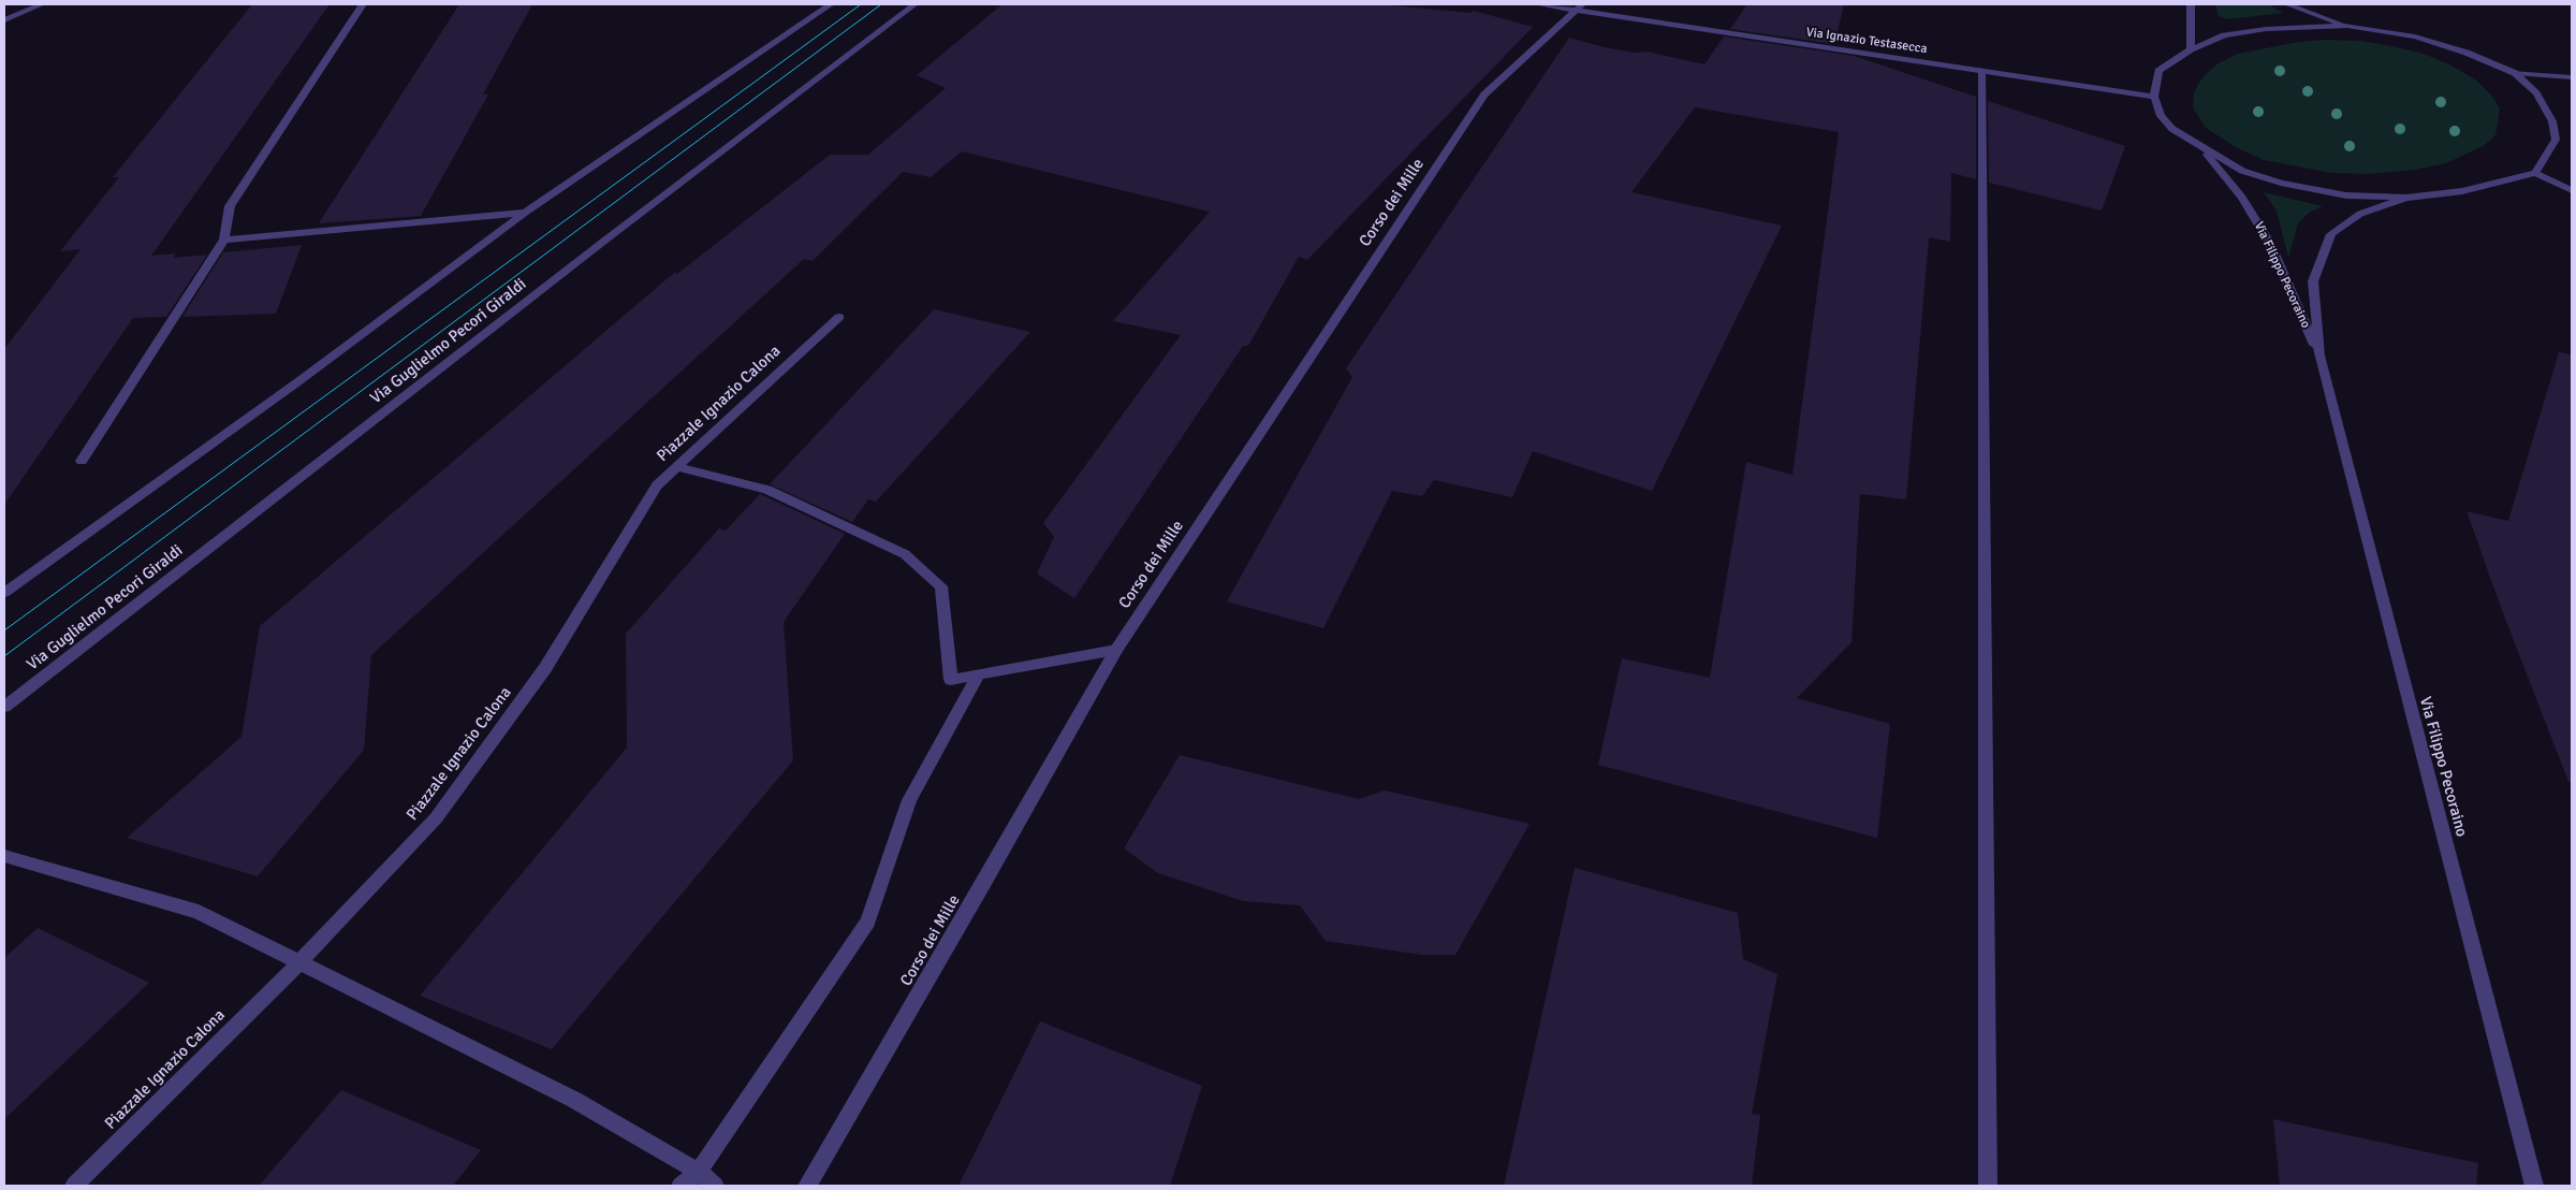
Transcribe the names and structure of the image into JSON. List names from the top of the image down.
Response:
{
  "streets": {
    "street": [
      "Via Ignazio Testasecca",
      "Corso dei Mille",
      "Via Filippo Pecoraino",
      "Via Guglielmo Pecori Giraldi",
      "Piazzale Ignazio Calona"
    ]
  },
  "crossings": [
    ["Via Ignazio Testasecca", "Corso dei Mille"]
  ]
}
